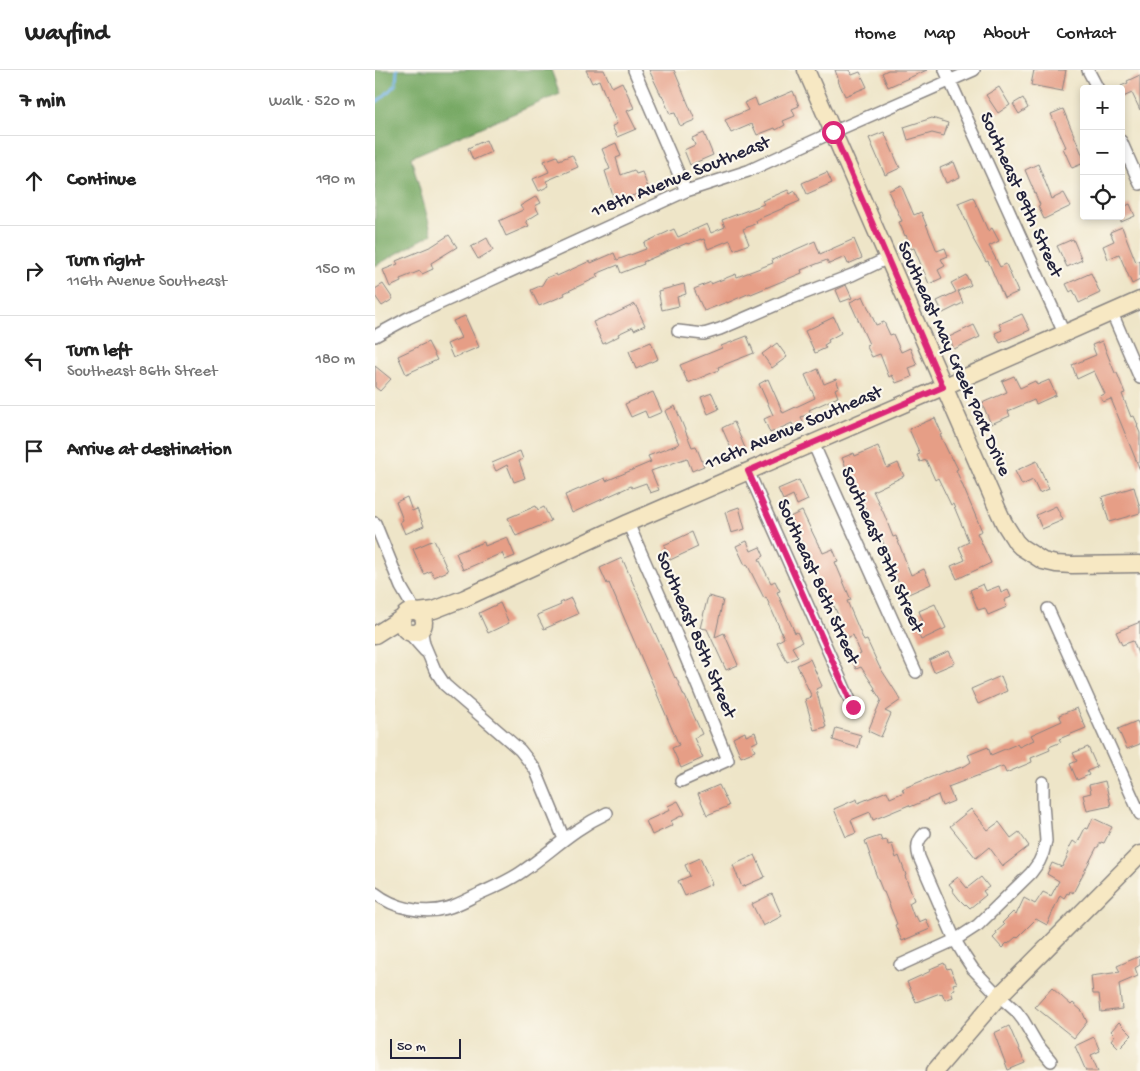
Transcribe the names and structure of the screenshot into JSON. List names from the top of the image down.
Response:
{
  "streets": {
    "street": [
      "118th Avenue Southeast",
      "Southeast 89th Street",
      "Southeast May Creek Park Drive",
      "116th Avenue Southeast",
      "Southeast 87th Street",
      "Southeast 86th Street",
      "Southeast 85th Street"
    ]
  },
  "crossings": [
    ["118th Avenue Southeast", "Southeast 89th Street"],
    ["118th Avenue Southeast", "Southeast May Creek Park Drive"],
    ["Southeast 89th Street", "116th Avenue Southeast"],
    ["Southeast May Creek Park Drive", "116th Avenue Southeast"],
    ["116th Avenue Southeast", "Southeast 87th Street"],
    ["116th Avenue Southeast", "Southeast 86th Street"],
    ["116th Avenue Southeast", "Southeast 85th Street"]
  ],
  "scale_bar": "50 m",
  "page": {
    "header": "Wayfind",
    "nav": [
      "Home",
      "Map",
      "About",
      "Contact"
    ],
    "heading": ["7 min", "Walk · 520 m"],
    "map_buttons": ["+", "−"],
    "list": [
      ["Continue", "190 m"],
      ["Turn right", "116th Avenue Southeast", "150 m"],
      ["Turn left", "Southeast 86th Street", "180 m"],
      "Arrive at destination"
    ],
    "scale": "50 m"
  }
}
